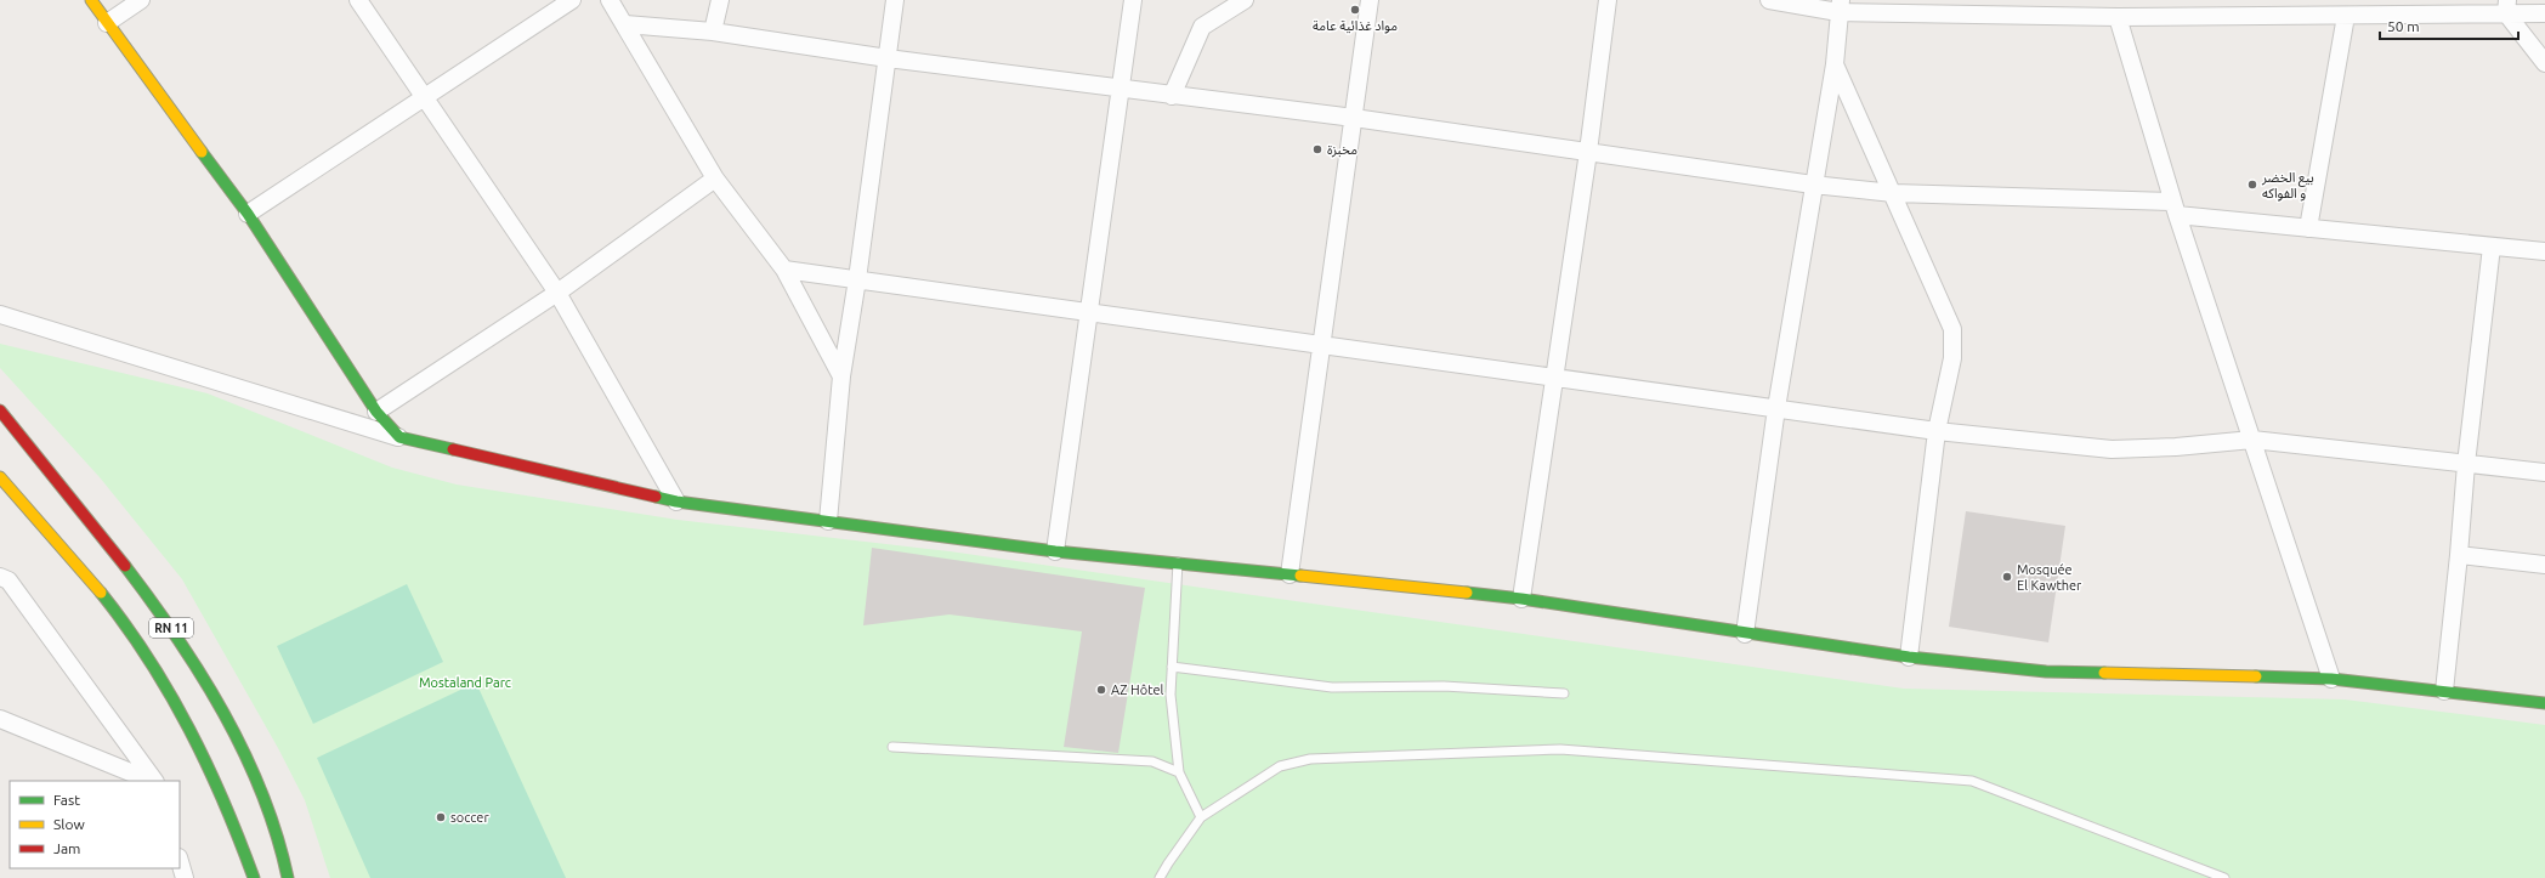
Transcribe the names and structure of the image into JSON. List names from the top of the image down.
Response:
{
  "streets": {
    "main road": ["RN 11"]
  },
  "parks": ["Mostaland Parc"],
  "places": [
    "مواد غذائية عامة",
    "مخبزة",
    "بيع الخضر و الفواكه",
    "Mosquée El Kawther",
    "AZ Hôtel",
    "soccer"
  ],
  "legend": ["Fast", "Slow", "Jam"],
  "scale_bar": "50 m"
}
